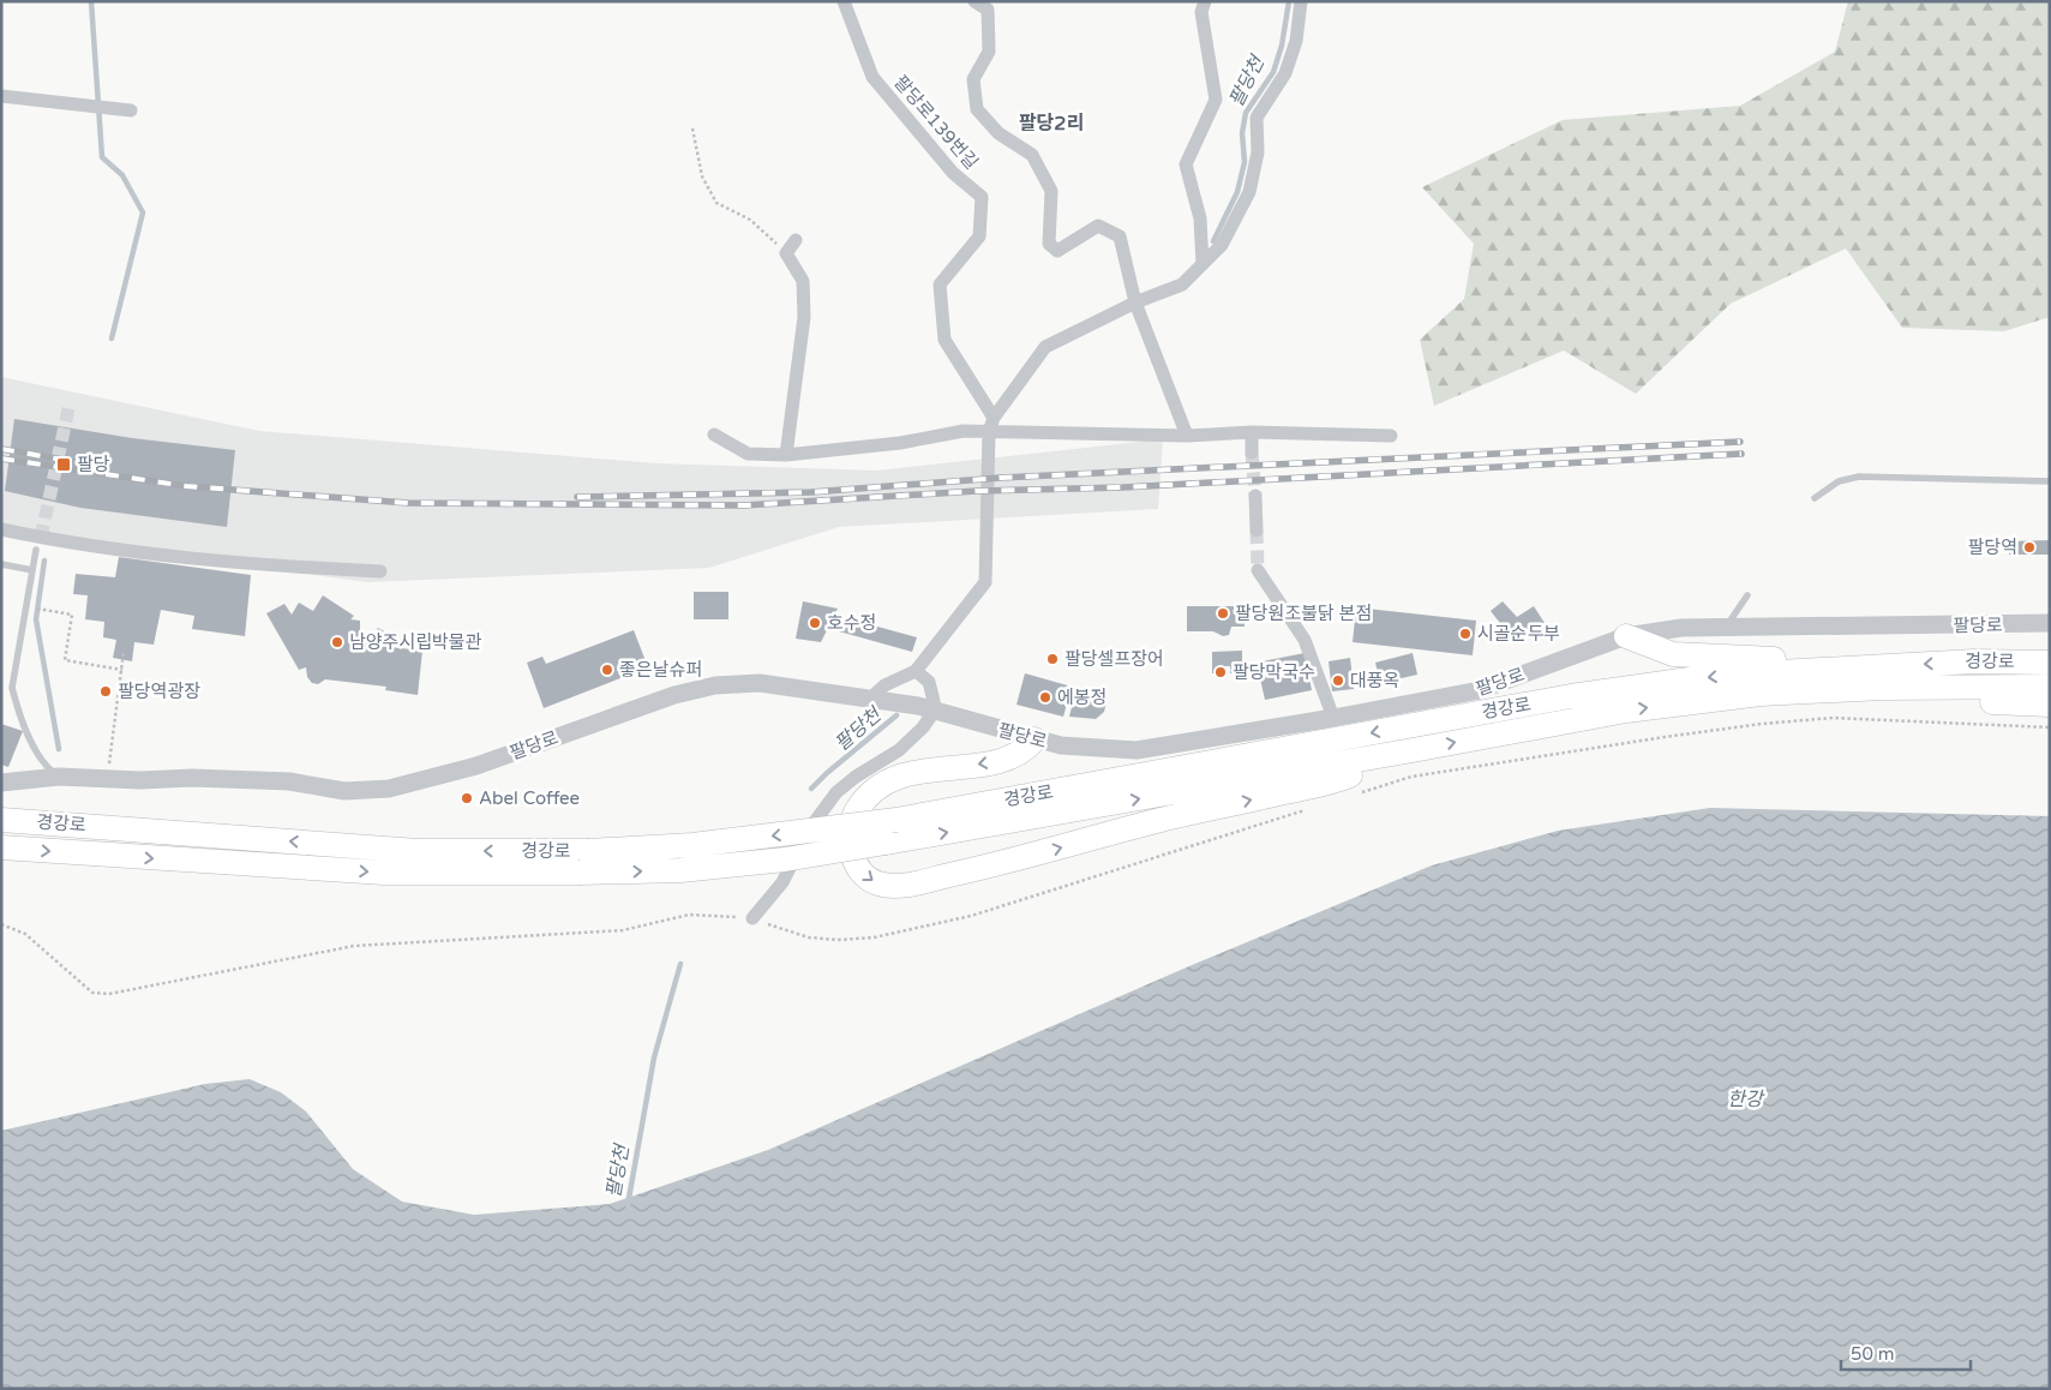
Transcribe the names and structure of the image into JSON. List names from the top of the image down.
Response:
{
  "streets": {
    "highway": ["경강로"],
    "street": ["팔당로139번길", "팔당로"]
  },
  "districts": ["팔당2리"],
  "water": ["팔당천", "한강"],
  "places": {
    "transit": ["팔당"],
    "other": [
      "팔당역",
      "팔당원조불닭 본점",
      "호수정",
      "시골순두부",
      "남양주시립박물관",
      "팔당셀프장어",
      "좋은날슈퍼",
      "팔당막국수",
      "대풍옥",
      "팔당역광장",
      "에봉정",
      "Abel Coffee"
    ]
  },
  "scale_bar": "50 m"
}
